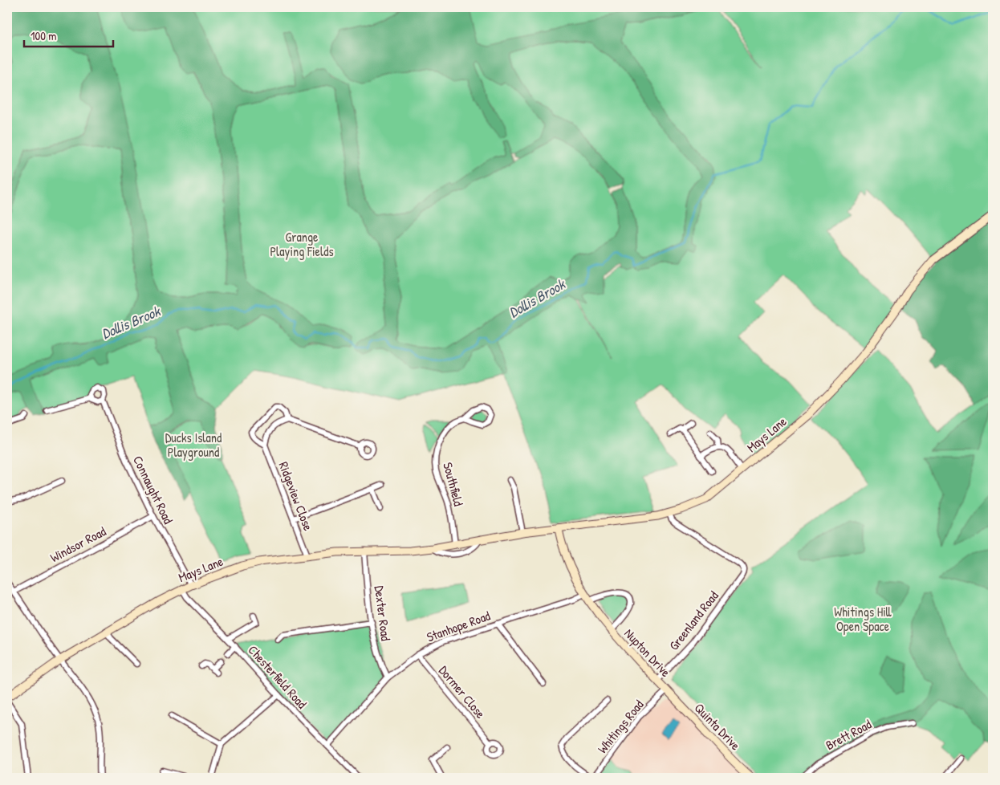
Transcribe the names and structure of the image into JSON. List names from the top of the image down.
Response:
{
  "streets": {
    "street": [
      "Mays Lane",
      "Southfield",
      "Connaught Road",
      "Ridgeview Close",
      "Windsor Road",
      "Dexter Road",
      "Greenland Road",
      "Stanhope Road",
      "Nupton Drive",
      "Chesterfield Road",
      "Dormer Close",
      "Whitings Road",
      "Quinta Drive",
      "Brett Road"
    ]
  },
  "crossings": [
    ["Mays Lane", "Southfield"],
    ["Mays Lane", "Connaught Road"],
    ["Mays Lane", "Ridgeview Close"],
    ["Mays Lane", "Dexter Road"],
    ["Mays Lane", "Greenland Road"],
    ["Mays Lane", "Nupton Drive"],
    ["Mays Lane", "Chesterfield Road"],
    ["Connaught Road", "Windsor Road"],
    ["Dexter Road", "Stanhope Road"],
    ["Greenland Road", "Nupton Drive"],
    ["Stanhope Road", "Nupton Drive"],
    ["Stanhope Road", "Chesterfield Road"],
    ["Stanhope Road", "Dormer Close"],
    ["Nupton Drive", "Whitings Road"],
    ["Nupton Drive", "Quinta Drive"],
    ["Whitings Road", "Quinta Drive"]
  ],
  "water": ["Dollis Brook"],
  "parks": ["Grange Playing Fields", "Ducks Island Playground", "Whitings Hill Open Space"],
  "scale_bar": "100 m"
}
